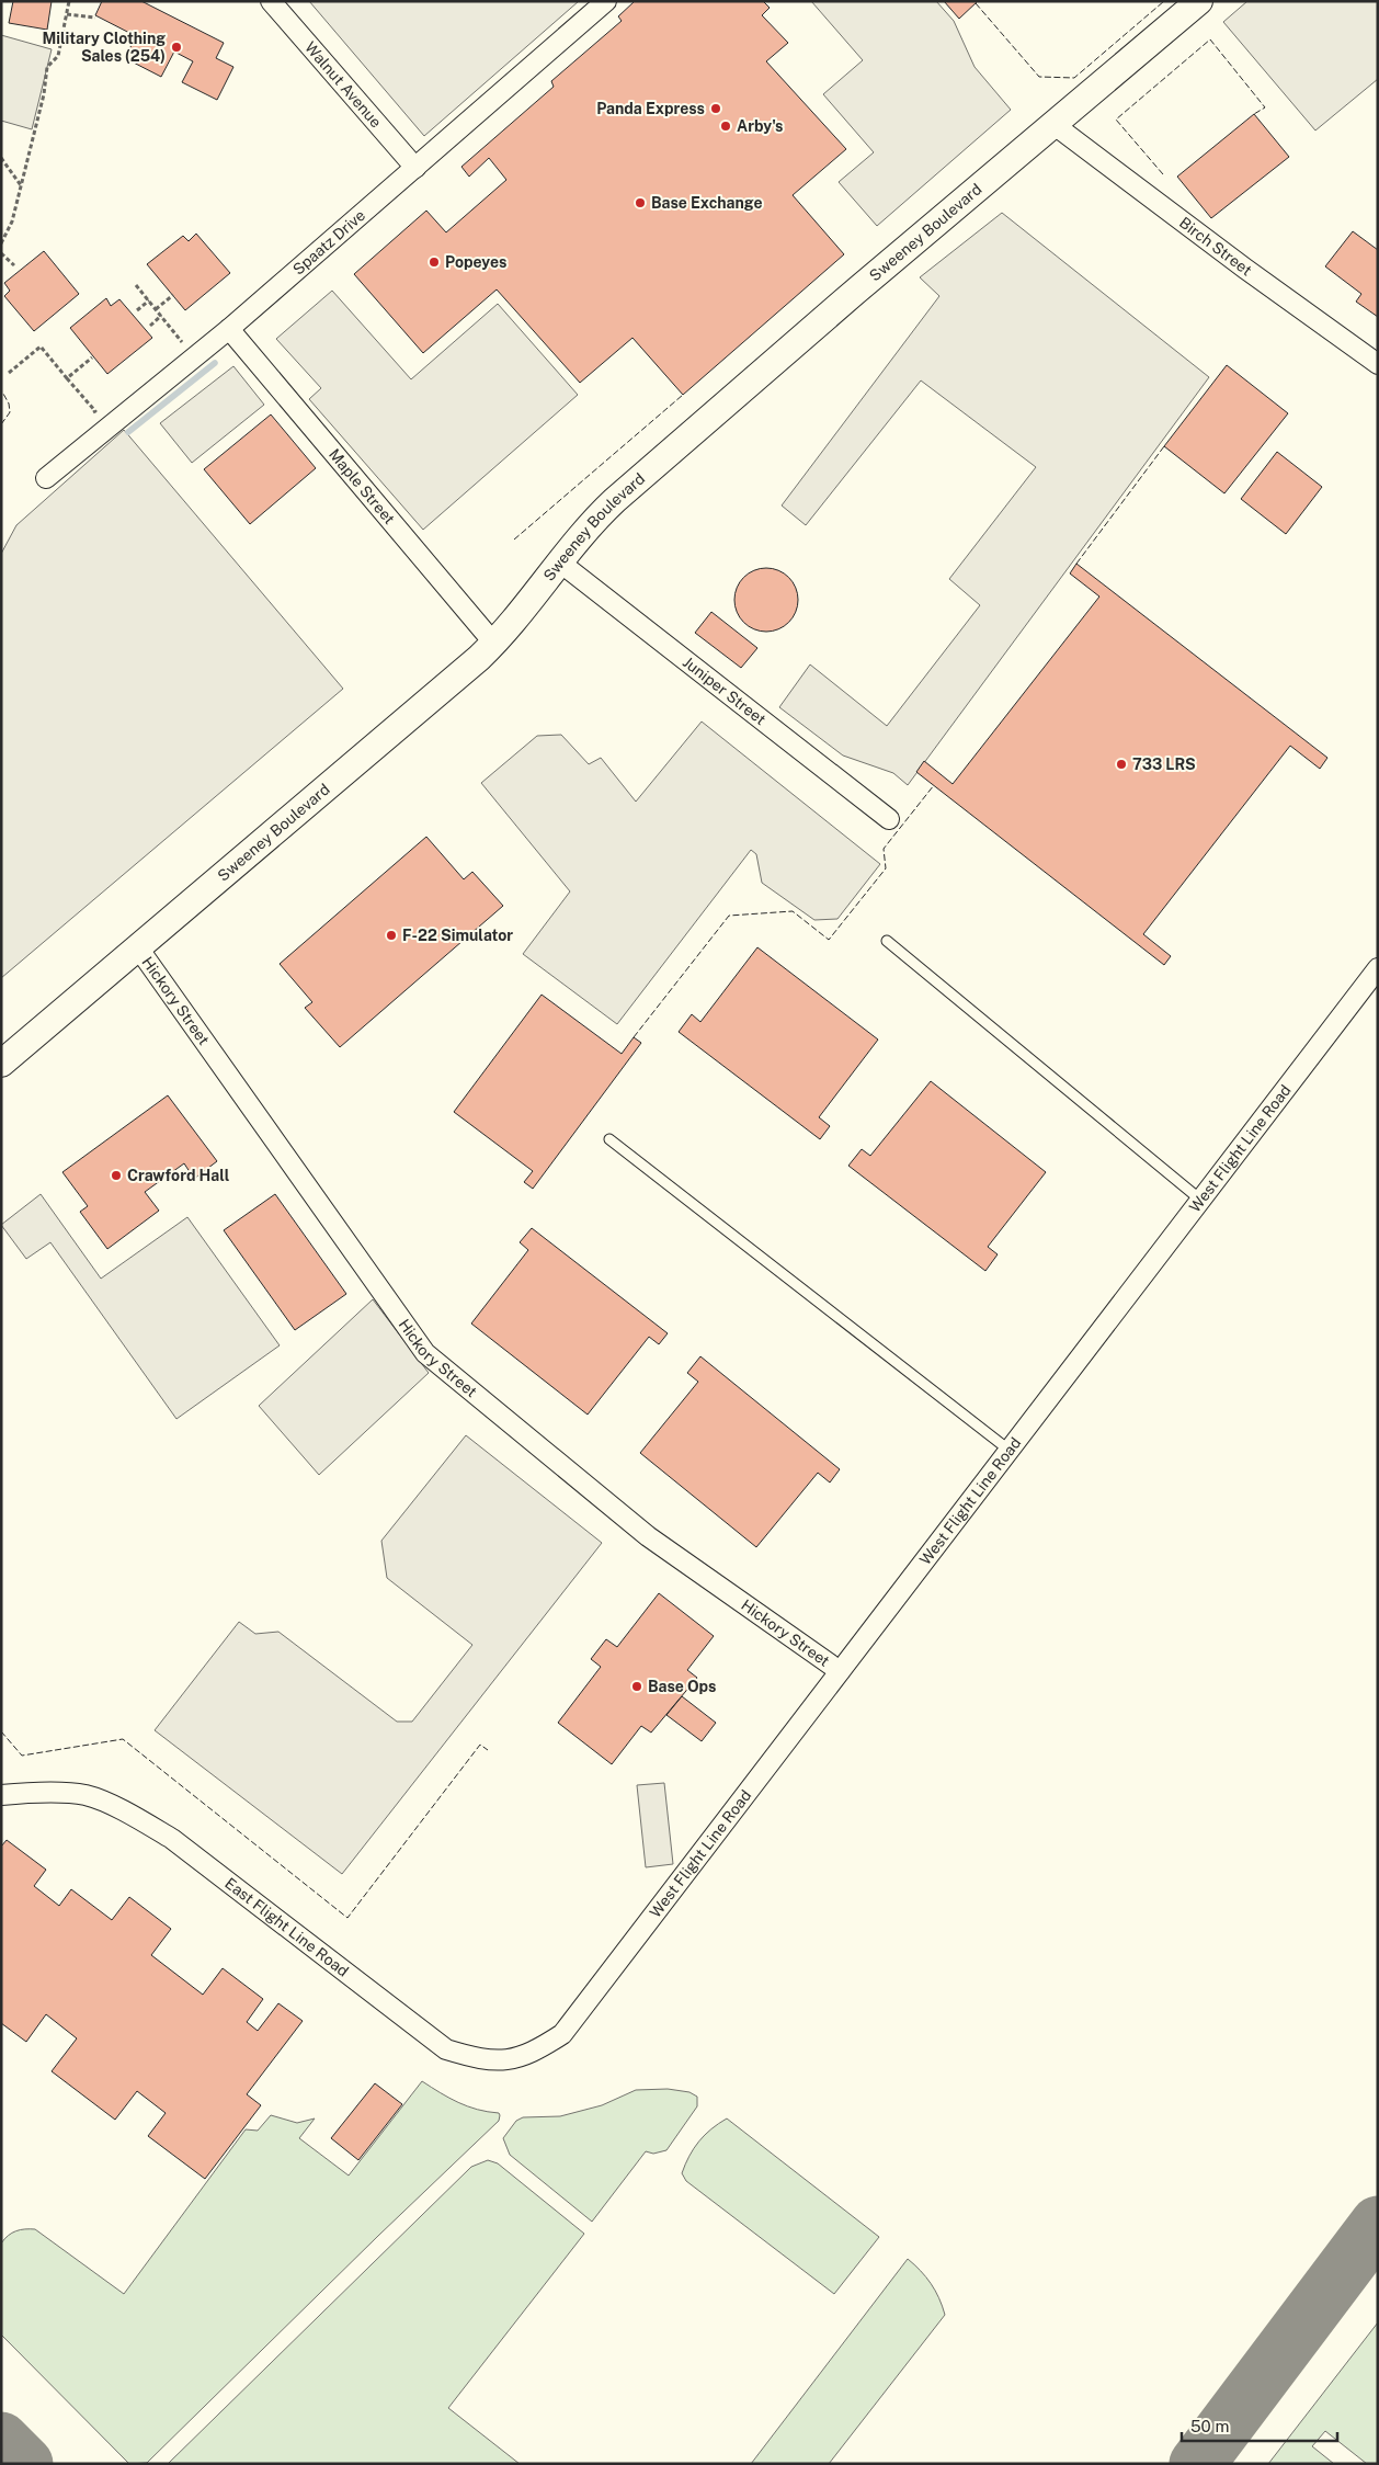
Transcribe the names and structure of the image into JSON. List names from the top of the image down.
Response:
{
  "streets": {
    "main road": ["Sweeney Boulevard"],
    "street": [
      "Walnut Avenue",
      "Spaatz Drive",
      "Birch Street",
      "Maple Street",
      "Juniper Street",
      "Hickory Street",
      "West Flight Line Road",
      "East Flight Line Road"
    ]
  },
  "crossings": [
    ["Walnut Avenue", "Spaatz Drive"],
    ["Sweeney Boulevard", "Birch Street"],
    ["Sweeney Boulevard", "Maple Street"],
    ["Sweeney Boulevard", "Juniper Street"],
    ["Sweeney Boulevard", "Hickory Street"],
    ["Spaatz Drive", "Maple Street"],
    ["Hickory Street", "West Flight Line Road"],
    ["West Flight Line Road", "East Flight Line Road"]
  ],
  "places": [
    "Military Clothing Sales (254)",
    "Panda Express",
    "Arby's",
    "Base Exchange",
    "Popeyes",
    "733 LRS",
    "F-22 Simulator",
    "Crawford Hall",
    "Base Ops"
  ],
  "scale_bar": "50 m"
}
